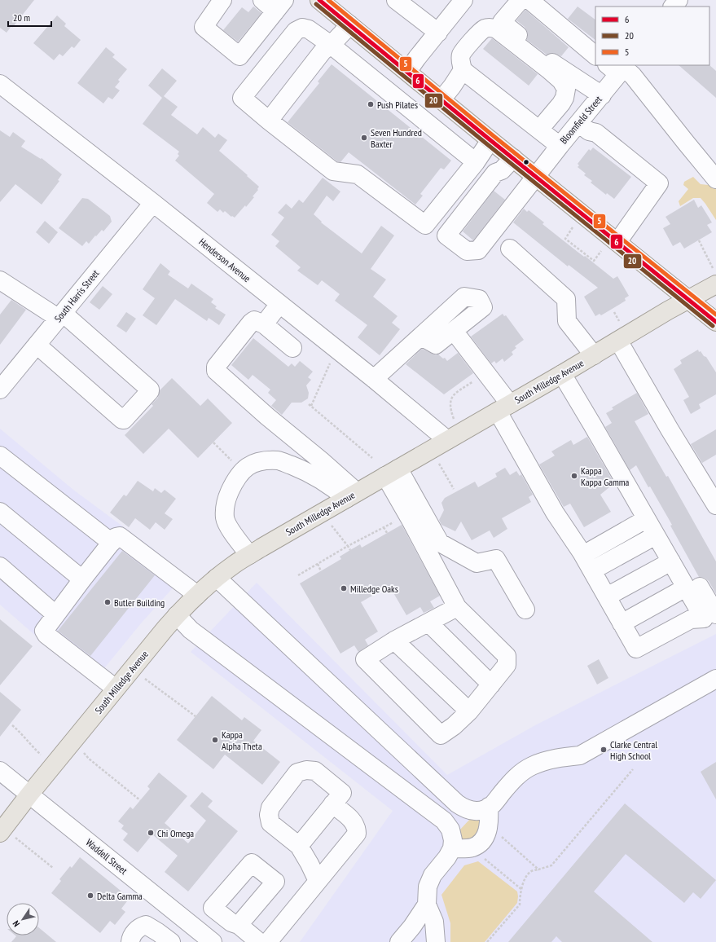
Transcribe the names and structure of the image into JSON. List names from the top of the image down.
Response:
{
  "streets": {
    "main road": ["South Milledge Avenue"],
    "street": [
      "Bloomfield Street",
      "Henderson Avenue",
      "South Harris Street",
      "Waddell Street"
    ]
  },
  "crossings": [
    ["Henderson Avenue", "South Harris Street"],
    ["Henderson Avenue", "South Milledge Avenue"],
    ["South Milledge Avenue", "Waddell Street"]
  ],
  "places": [
    "Push Pilates",
    "Seven Hundred Baxter",
    "Kappa Kappa Gamma",
    "Milledge Oaks",
    "Butler Building",
    "Kappa Alpha Theta",
    "Clarke Central High School",
    "Chi Omega",
    "Delta Gamma"
  ],
  "lines": ["transit line 6", "transit line 5", "transit line 20"],
  "legend": ["6", "20", "5"],
  "scale_bar": "20 m",
  "north": "bottom left"
}
